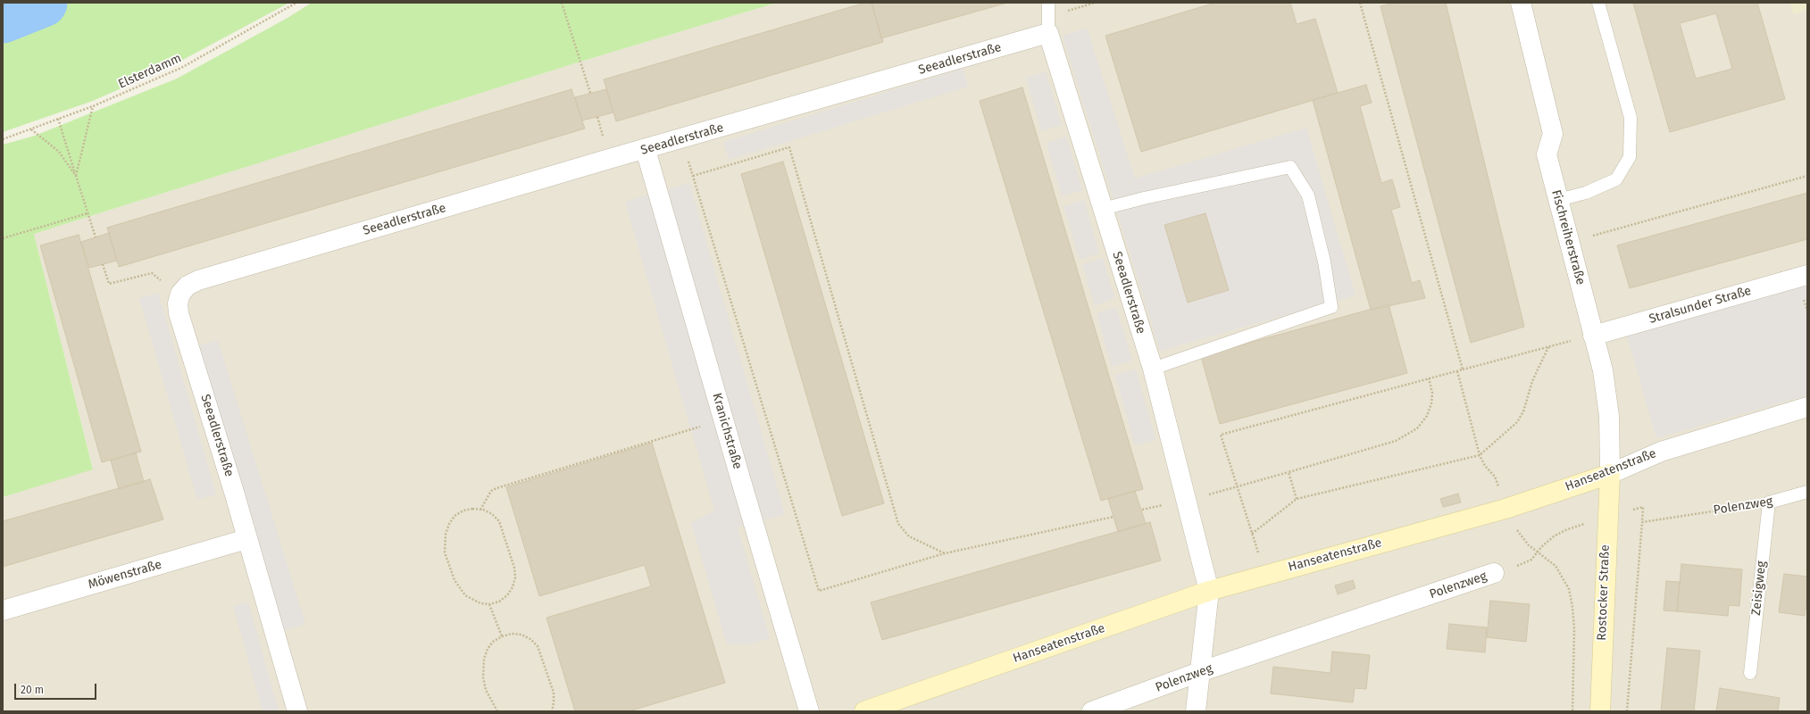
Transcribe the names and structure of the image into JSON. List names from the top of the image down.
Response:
{
  "streets": {
    "street": [
      "Seeadlerstraße",
      "Fischreiherstraße",
      "Stralsunder Straße",
      "Kranichstraße",
      "Hanseatenstraße",
      "Polenzweg",
      "Möwenstraße",
      "Rostocker Straße"
    ],
    "lane": ["Zeisigweg"],
    "path": ["Elsterdamm"]
  },
  "crossings": [
    ["Seeadlerstraße", "Kranichstraße"],
    ["Seeadlerstraße", "Hanseatenstraße"],
    ["Seeadlerstraße", "Möwenstraße"],
    ["Fischreiherstraße", "Stralsunder Straße"],
    ["Fischreiherstraße", "Hanseatenstraße"],
    ["Fischreiherstraße", "Rostocker Straße"],
    ["Hanseatenstraße", "Rostocker Straße"],
    ["Polenzweg", "Zeisigweg"],
    ["Polenzweg", "Rostocker Straße"]
  ],
  "scale_bar": "20 m"
}
